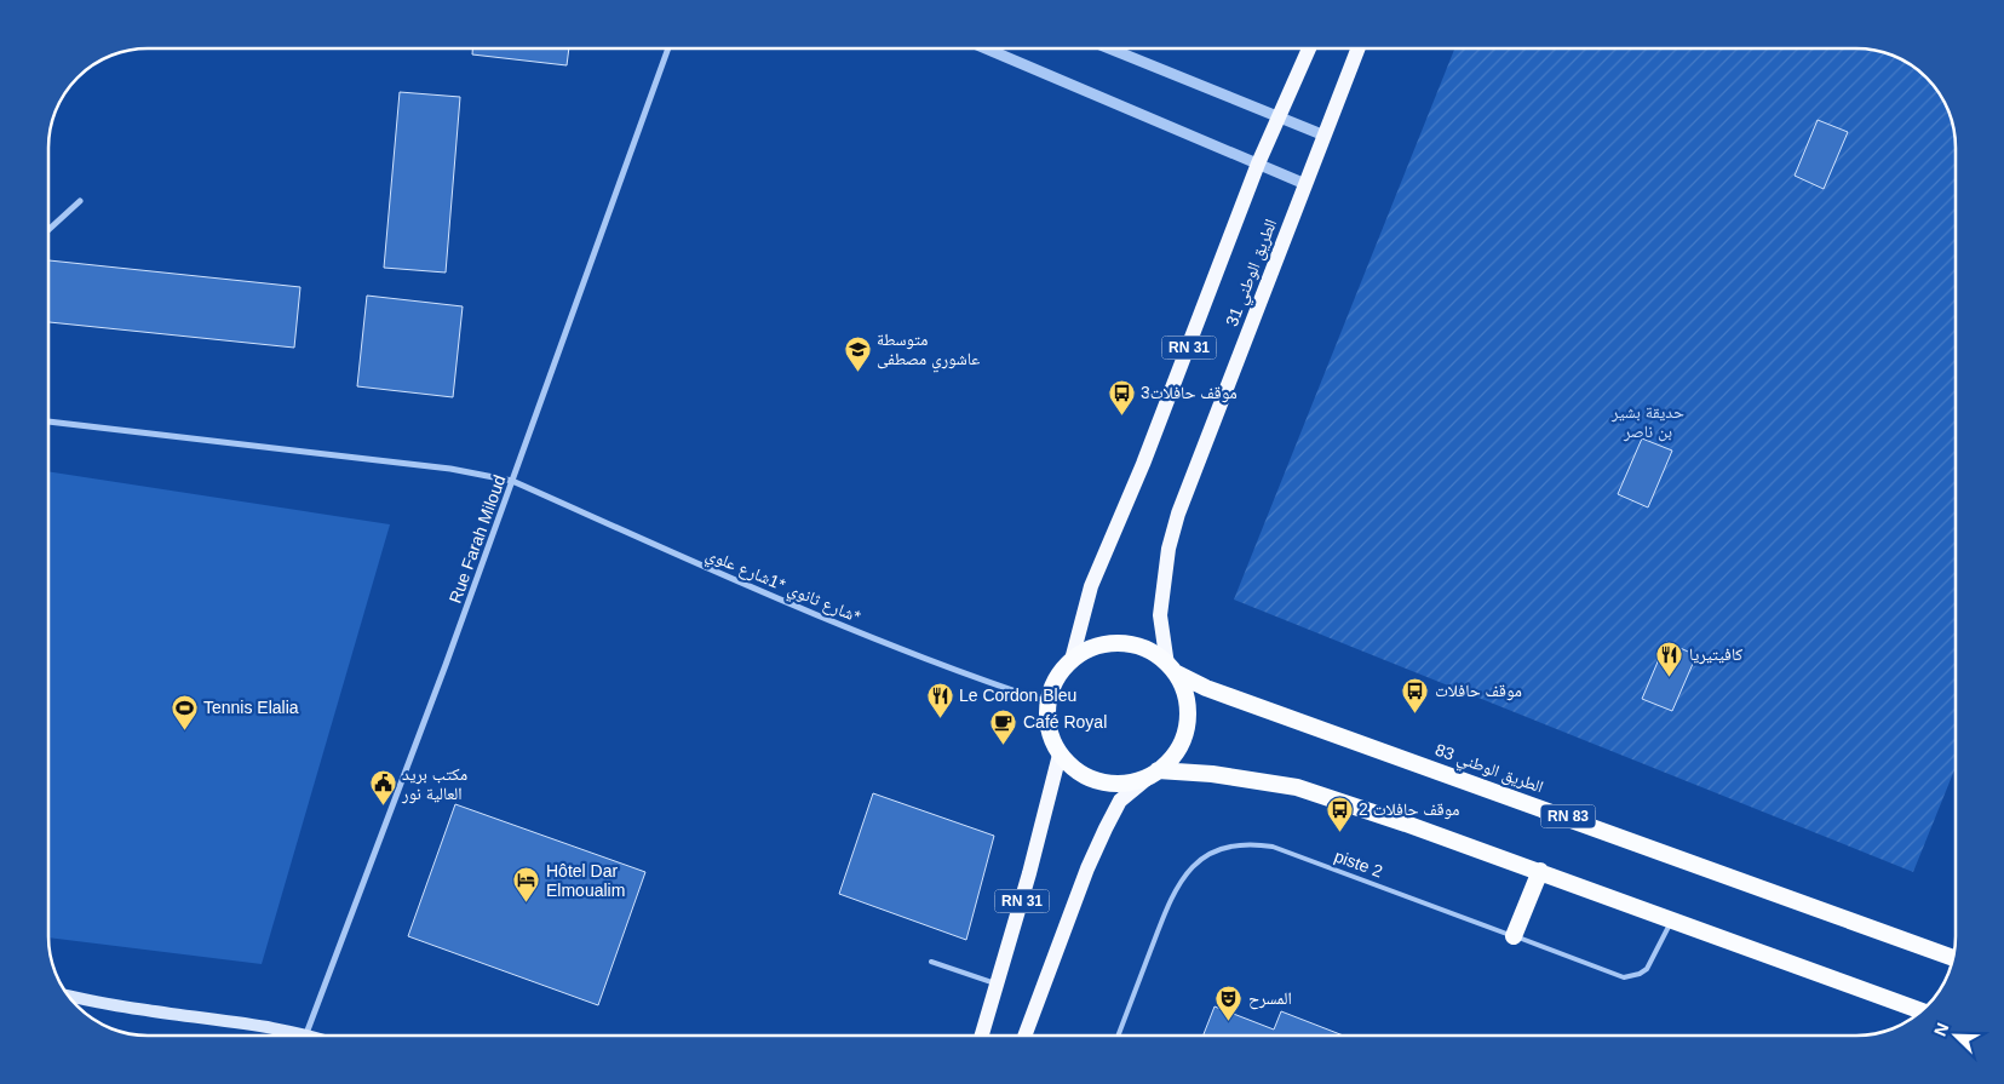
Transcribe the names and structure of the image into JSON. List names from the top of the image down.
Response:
{
  "streets": {
    "highway": ["الطريق الوطني 83", "RN 83"],
    "main road": ["الطريق الوطني 31", "RN 31"],
    "street": ["Rue Farah Miloud", "شارع ثانوي *1شارع علوي*"],
    "lane": ["piste 2"]
  },
  "crossings": [
    ["الطريق الوطني 31", "RN 31"],
    ["الطريق الوطني 31", "شارع ثانوي *1شارع علوي*"],
    ["الطريق الوطني 31", "الطريق الوطني 83"],
    ["RN 31", "شارع ثانوي *1شارع علوي*"],
    ["RN 31", "الطريق الوطني 83"],
    ["Rue Farah Miloud", "شارع ثانوي *1شارع علوي*"],
    ["شارع ثانوي *1شارع علوي*", "الطريق الوطني 83"]
  ],
  "parks": ["حديقة بشير بن ناصر"],
  "places": {
    "school or university": ["متوسطة عاشوري مصطفى"],
    "bus stop": ["موقف حافلات3", "موقف حافلات", "موقف حافلات 2"],
    "restaurant": ["كافيتيريا", "Le Cordon Bleu"],
    "sports": ["Tennis Elalia"],
    "cafe": ["Café Royal"],
    "public building": ["مكتب بريد العالية نور"],
    "hotel": ["Hôtel Dar Elmoualim"],
    "theatre": ["المسرح"]
  },
  "north": "top left"
}
